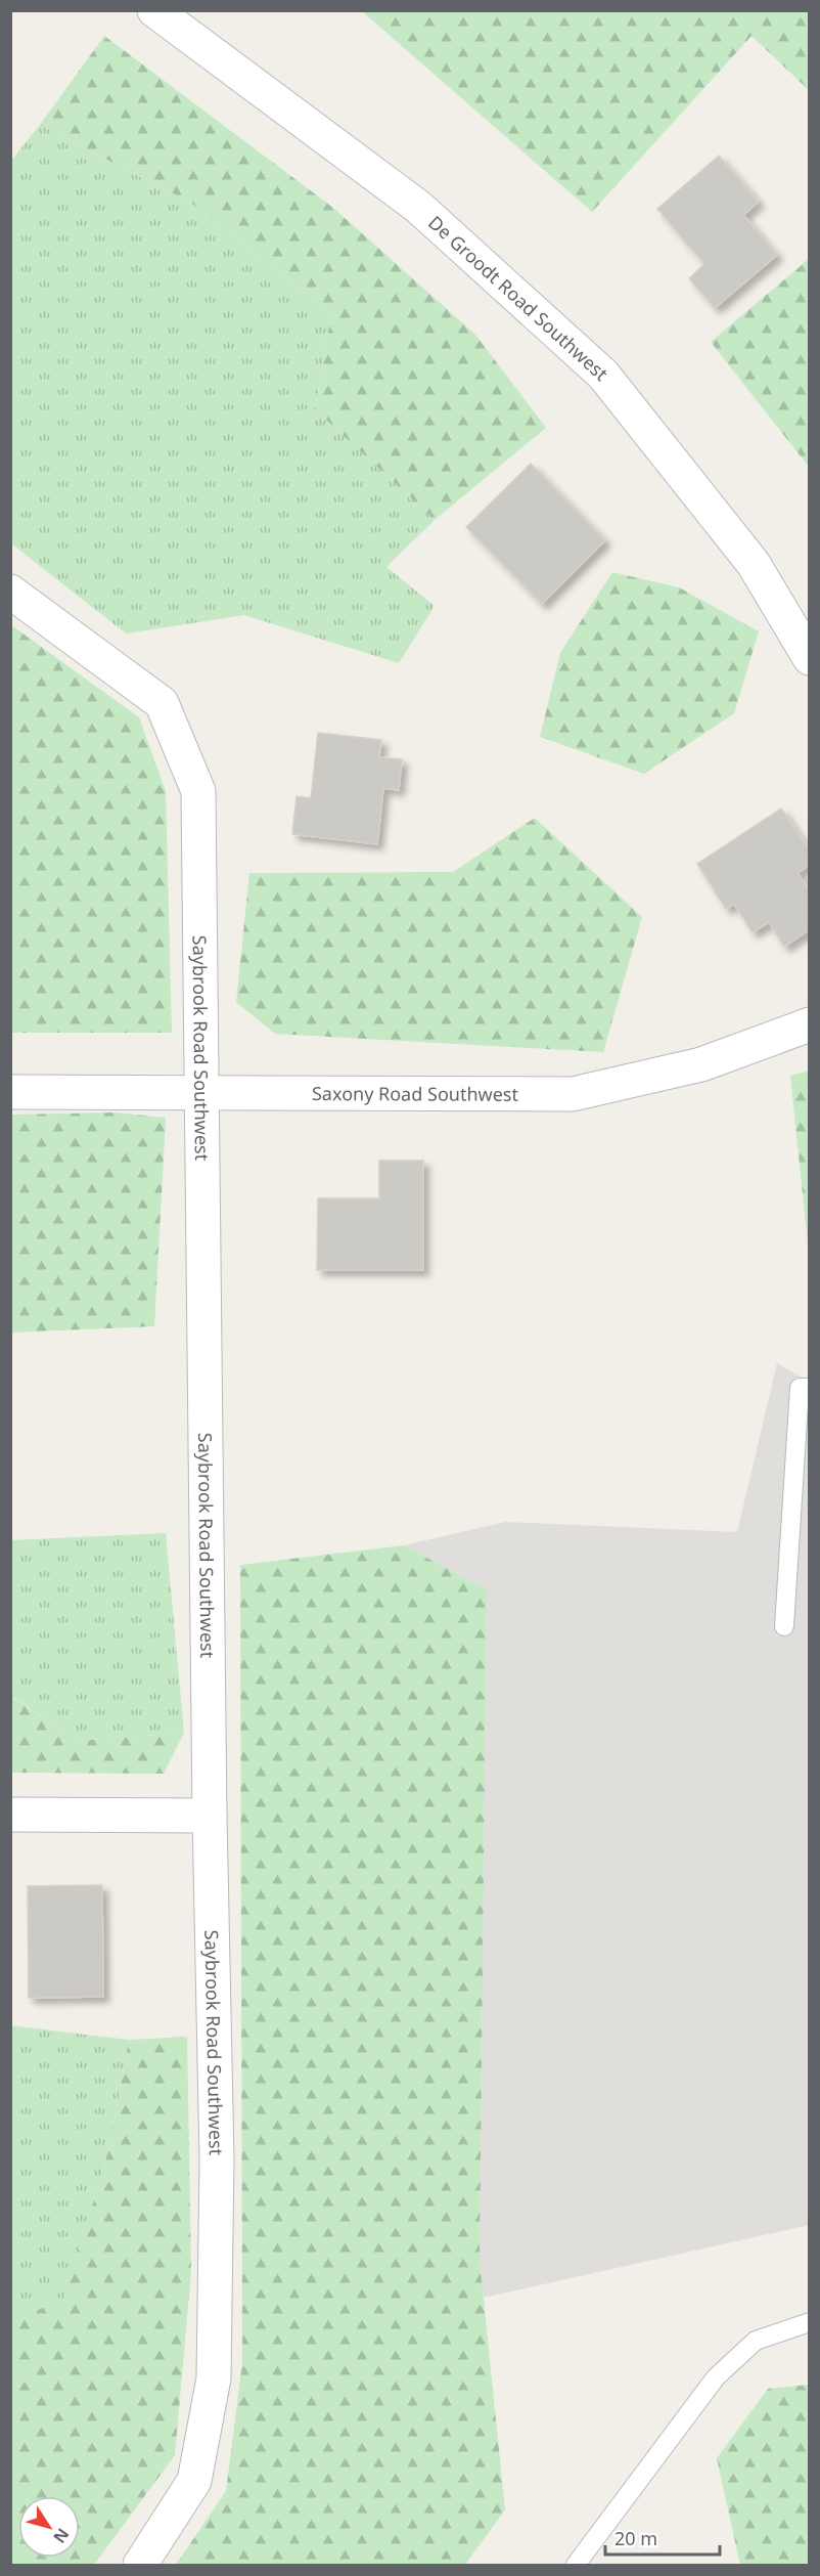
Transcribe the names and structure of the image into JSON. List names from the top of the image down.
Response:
{
  "streets": {
    "street": ["De Groodt Road Southwest", "Saybrook Road Southwest", "Saxony Road Southwest"]
  },
  "crossings": [
    ["Saybrook Road Southwest", "Saxony Road Southwest"]
  ],
  "scale_bar": "20 m",
  "north": "bottom right"
}
